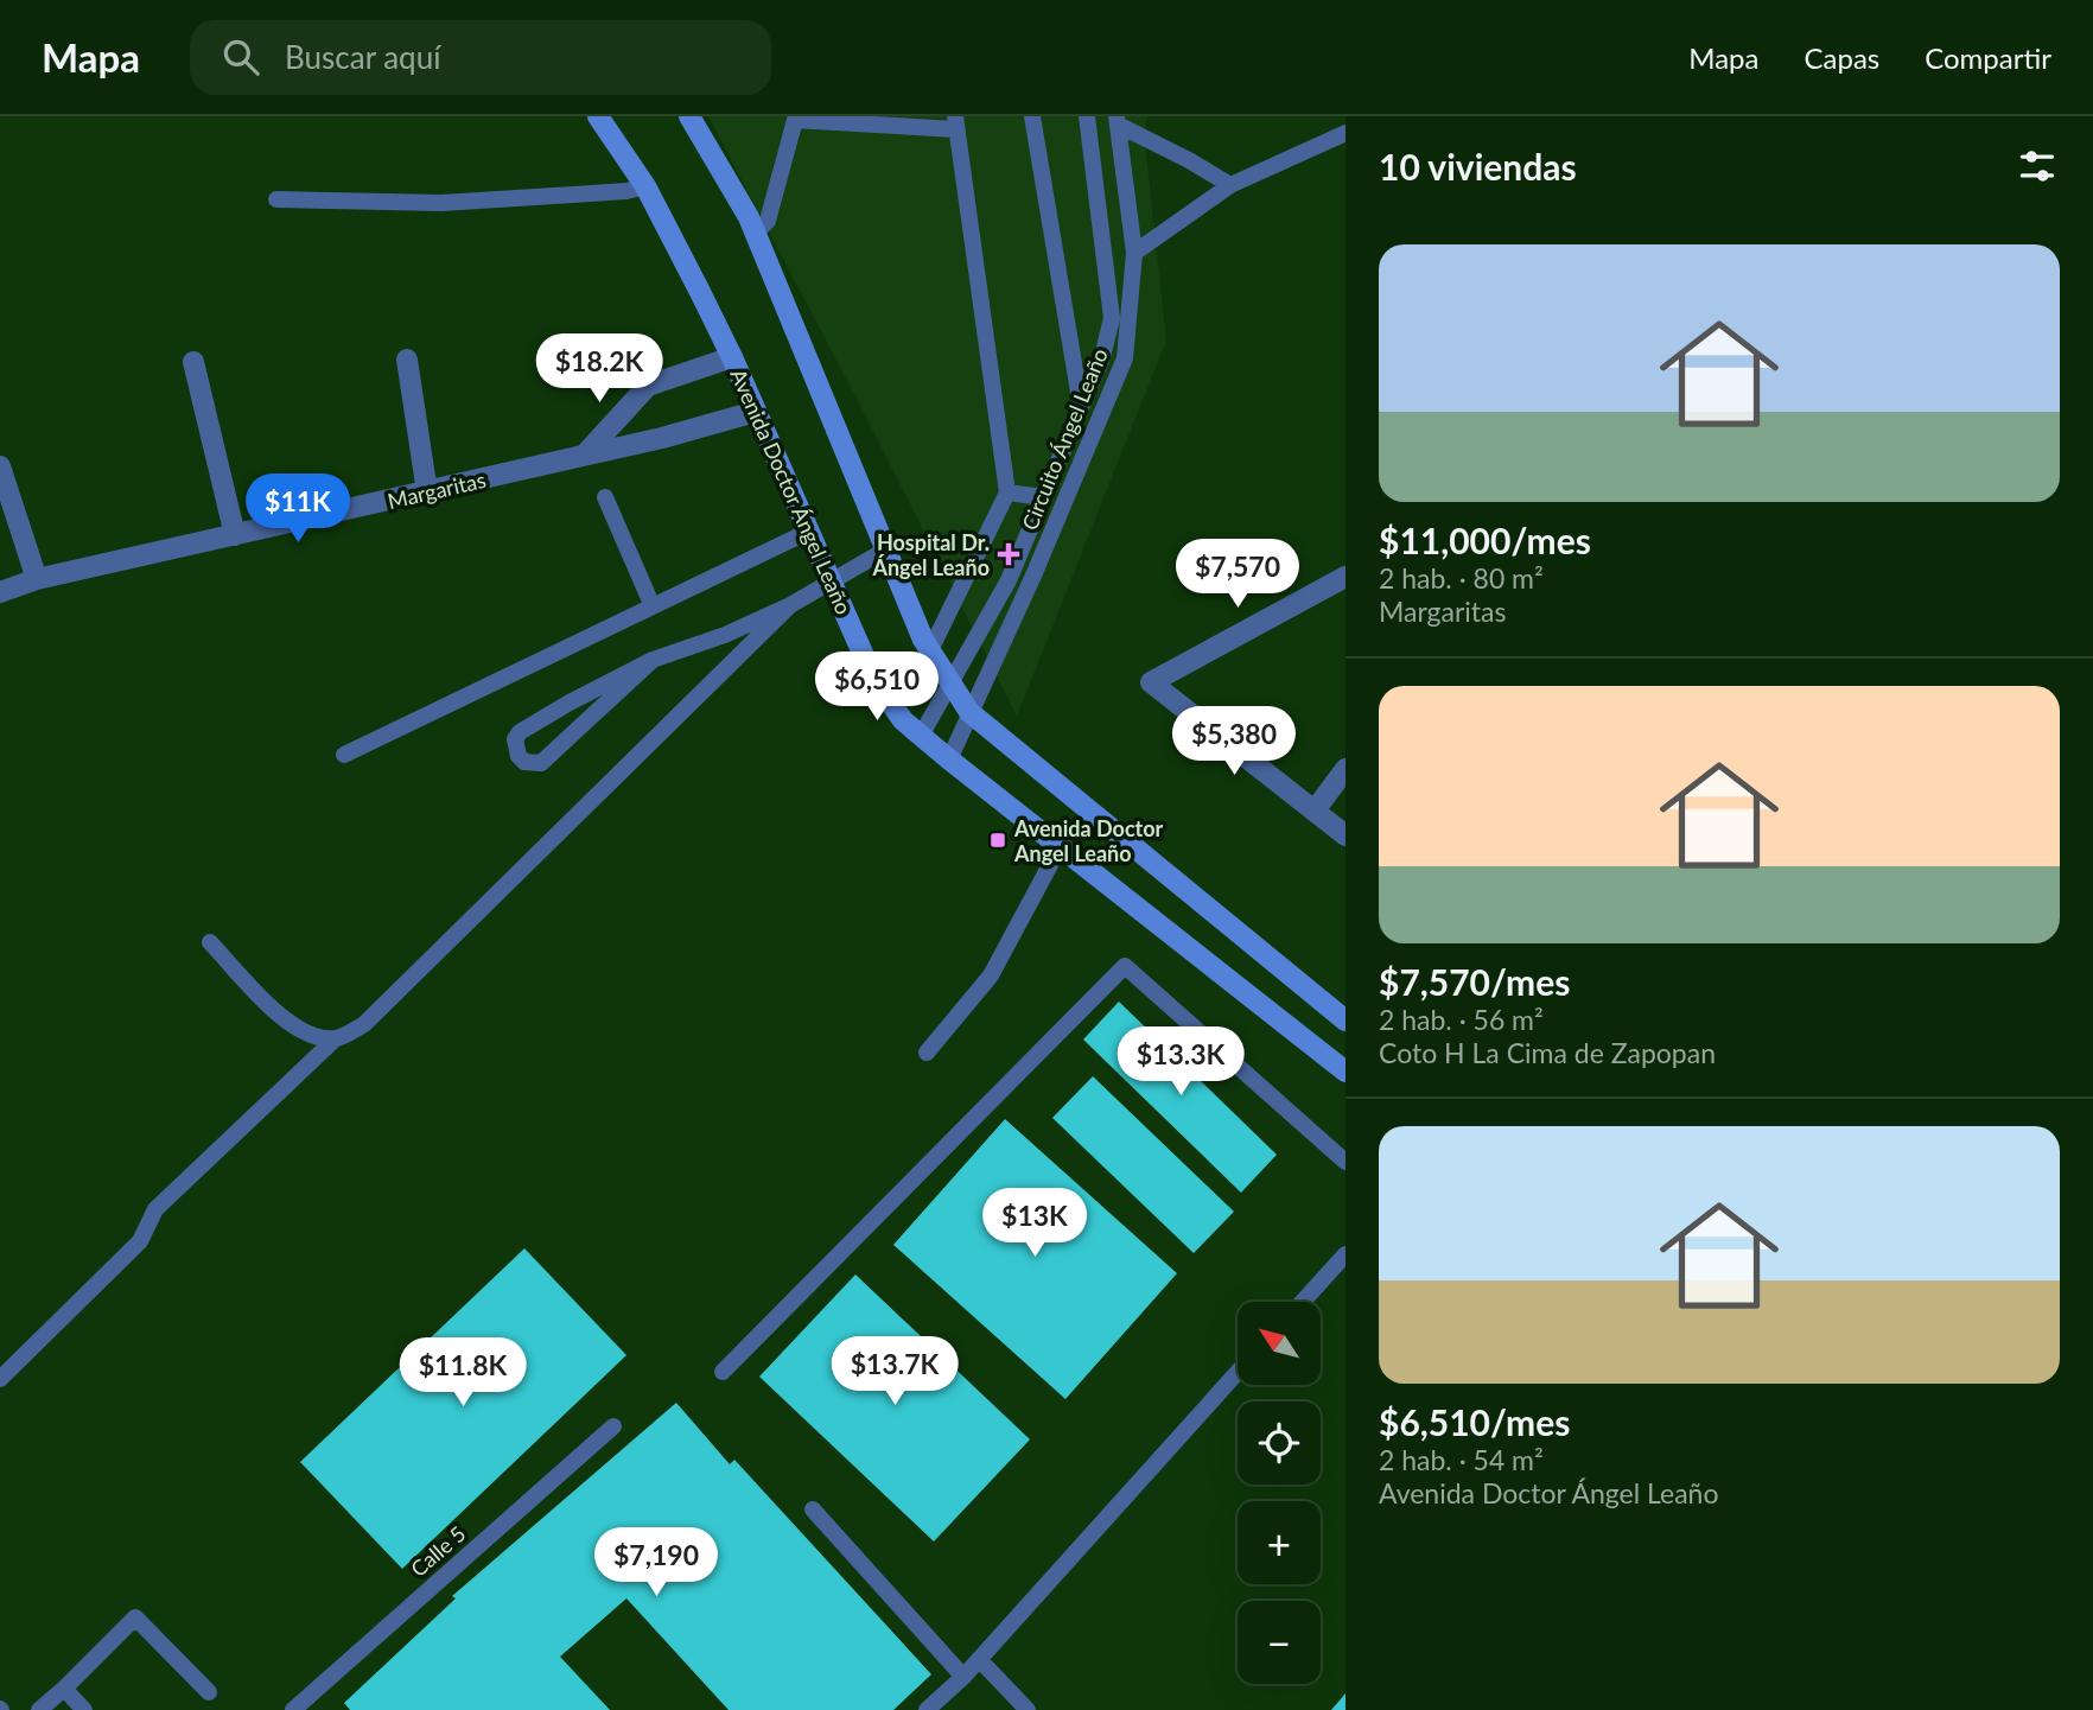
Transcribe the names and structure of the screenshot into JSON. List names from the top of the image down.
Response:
{
  "streets": {
    "street": ["Margaritas", "Avenida Doctor Ángel Leaño"],
    "lane": ["Circuito Ángel Leaño", "Calle 5"]
  },
  "crossings": [
    ["Circuito Ángel Leaño", "Avenida Doctor Ángel Leaño"],
    ["Margaritas", "Avenida Doctor Ángel Leaño"]
  ],
  "places": {
    "health": ["Hospital Dr. Ángel Leaño"],
    "transit": ["Avenida Doctor Angel Leaño"]
  },
  "north": "top left",
  "page": {
    "header": "Mapa",
    "search": "Buscar aquí",
    "nav": ["Mapa", "Capas", "Compartir"],
    "heading": "10 viviendas",
    "list": [
      {
        "name": "$11,000/mes",
        "note": "2 hab. · 80 m² · Margaritas"
      },
      {
        "name": "$7,570/mes",
        "note": "2 hab. · 56 m² · Coto H La Cima de Zapopan"
      },
      {
        "name": "$6,510/mes",
        "note": "2 hab. · 54 m² · Avenida Doctor Ángel Leaño"
      }
    ],
    "price": [
      "$18.2K",
      "$11K",
      "$7,570",
      "$6,510",
      "$5,380",
      "$13.3K",
      "$13K",
      "$13.7K",
      "$11.8K",
      "$7,190"
    ],
    "map_buttons": ["+", "−"]
  }
}
